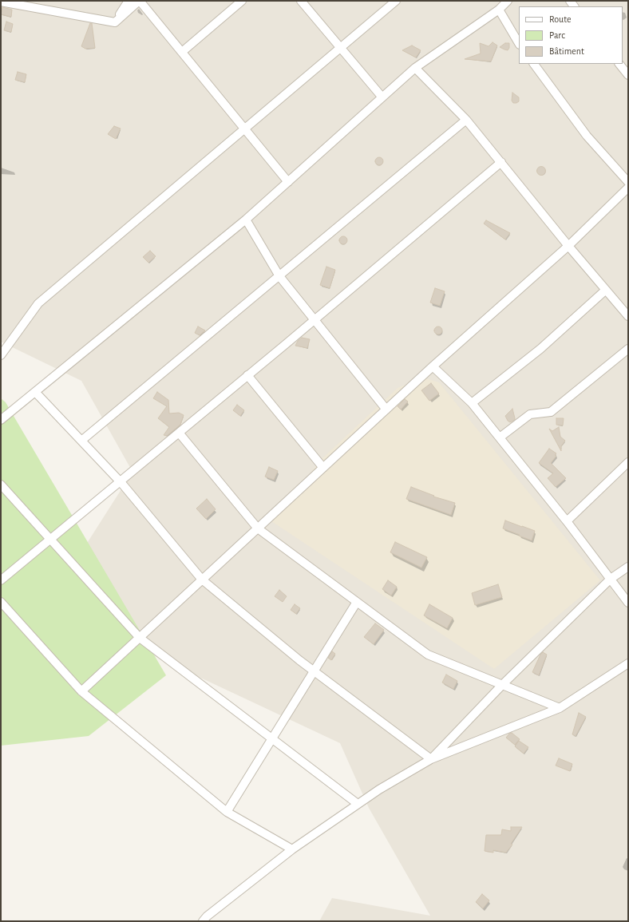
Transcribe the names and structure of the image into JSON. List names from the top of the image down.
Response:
{
  "legend": ["Route", "Parc", "Bâtiment"]
}
